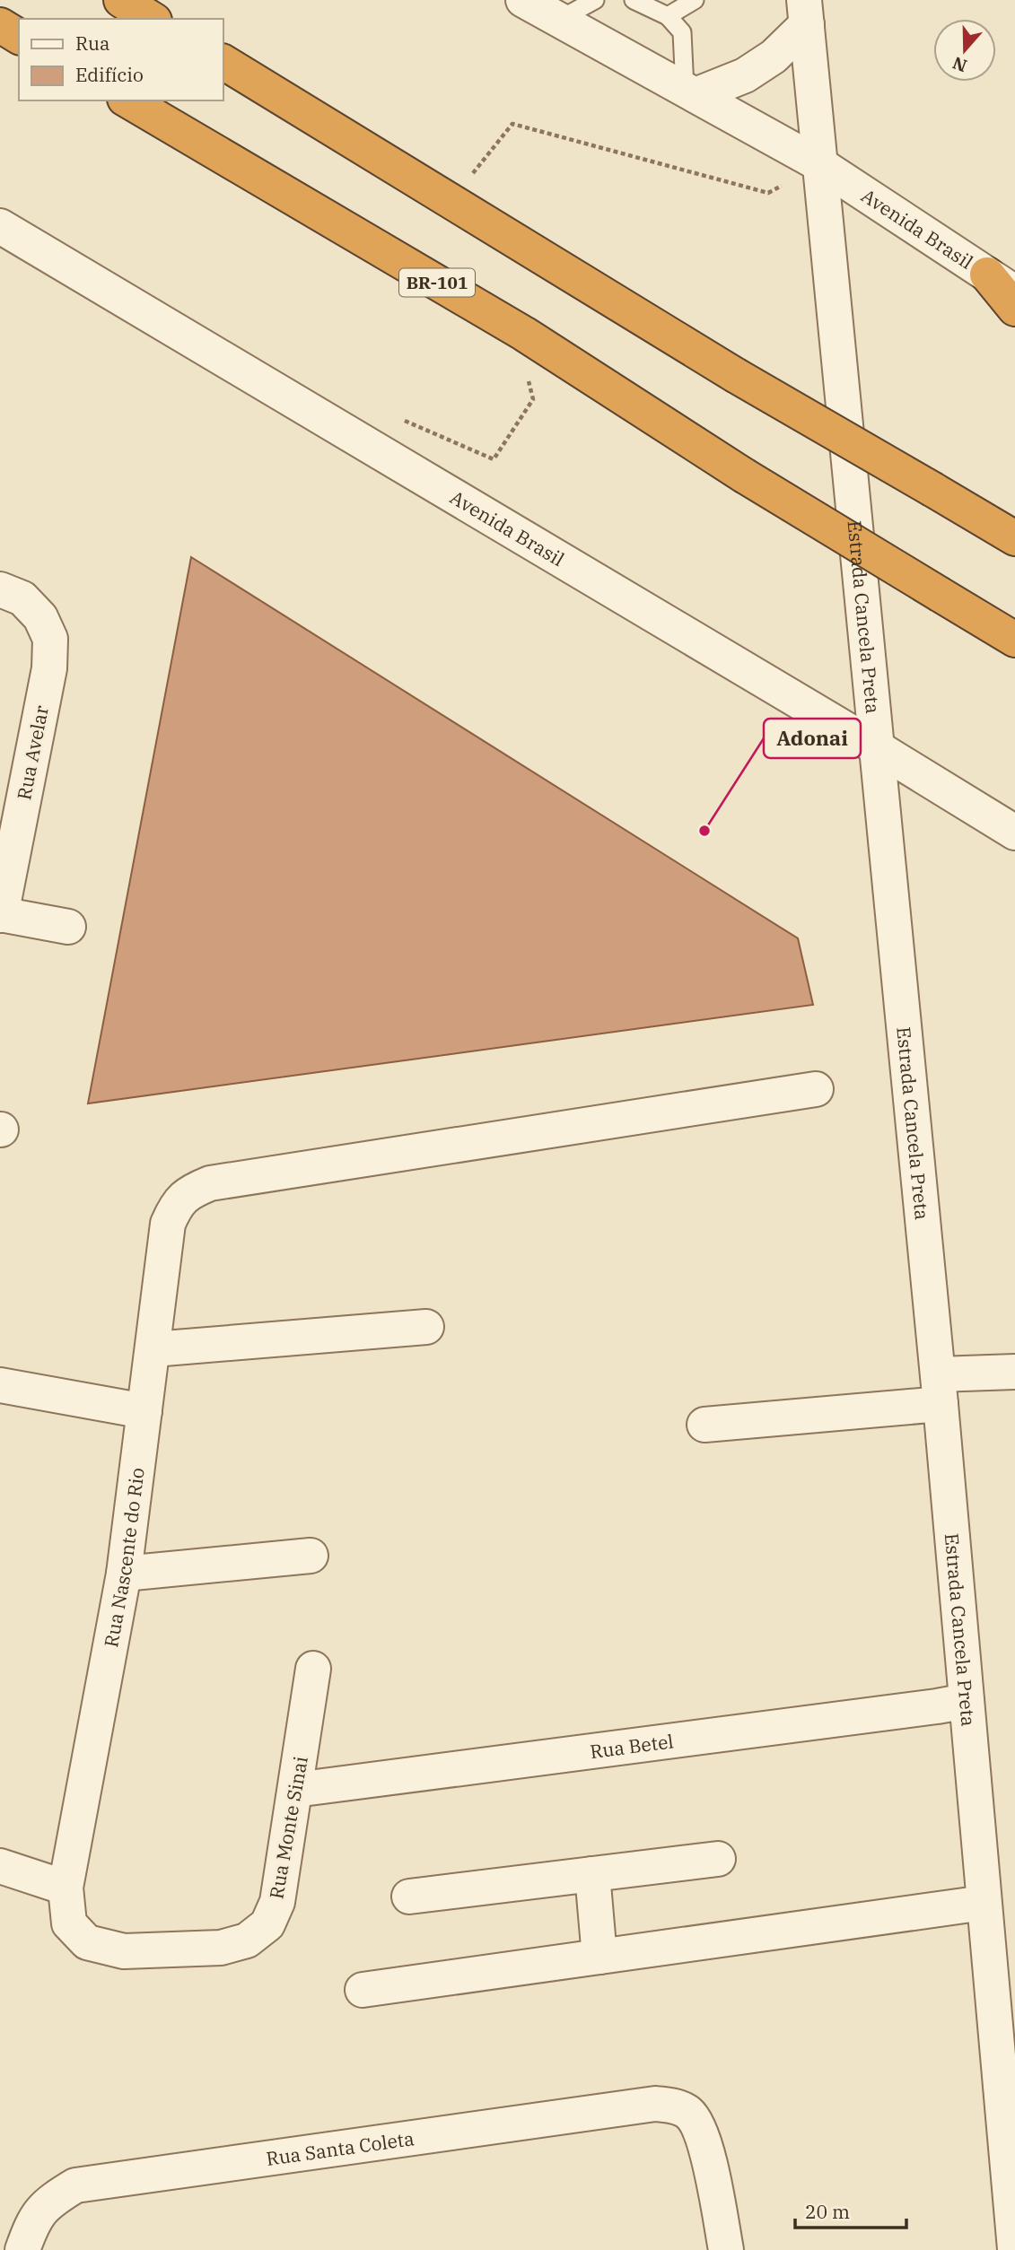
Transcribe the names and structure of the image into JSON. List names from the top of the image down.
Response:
{
  "streets": {
    "highway": ["BR-101"],
    "street": [
      "Avenida Brasil",
      "Estrada Cancela Preta",
      "Rua Avelar",
      "Rua Nascente do Rio",
      "Rua Betel",
      "Rua Monte Sinai",
      "Rua Santa Coleta"
    ]
  },
  "crossings": [
    ["Avenida Brasil", "Estrada Cancela Preta"],
    ["Estrada Cancela Preta", "Rua Betel"],
    ["Rua Nascente do Rio", "Rua Monte Sinai"],
    ["Rua Betel", "Rua Monte Sinai"]
  ],
  "places": ["Adonai"],
  "legend": ["Rua", "Edifício"],
  "scale_bar": "20 m",
  "north": "bottom"
}
